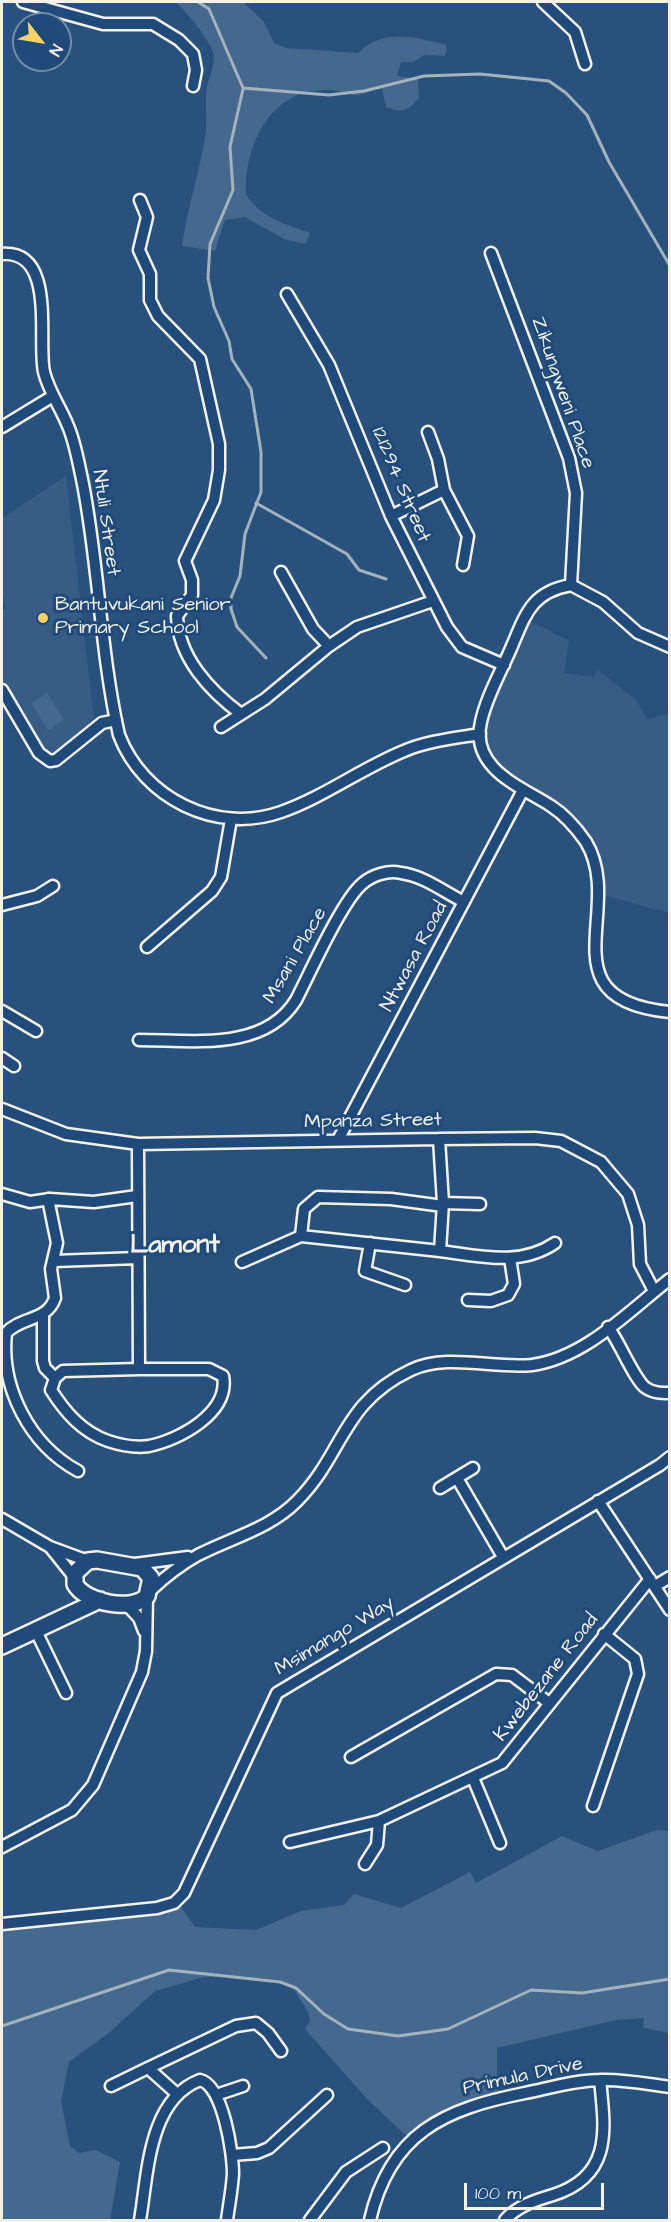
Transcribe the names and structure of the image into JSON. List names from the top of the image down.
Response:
{
  "streets": {
    "street": [
      "Zikungweni Place",
      "121294 Street",
      "Ntuli Street",
      "Msani Place",
      "Ntwasa Road",
      "Mpanza Street",
      "Msimango Way",
      "Kwebezane Road",
      "Primula Drive"
    ]
  },
  "crossings": [
    ["Msani Place", "Ntwasa Road"],
    ["Ntwasa Road", "Mpanza Street"]
  ],
  "districts": ["Lamont"],
  "places": ["Bantuvukani Senior Primary School"],
  "scale_bar": "100 m",
  "north": "bottom right"
}
